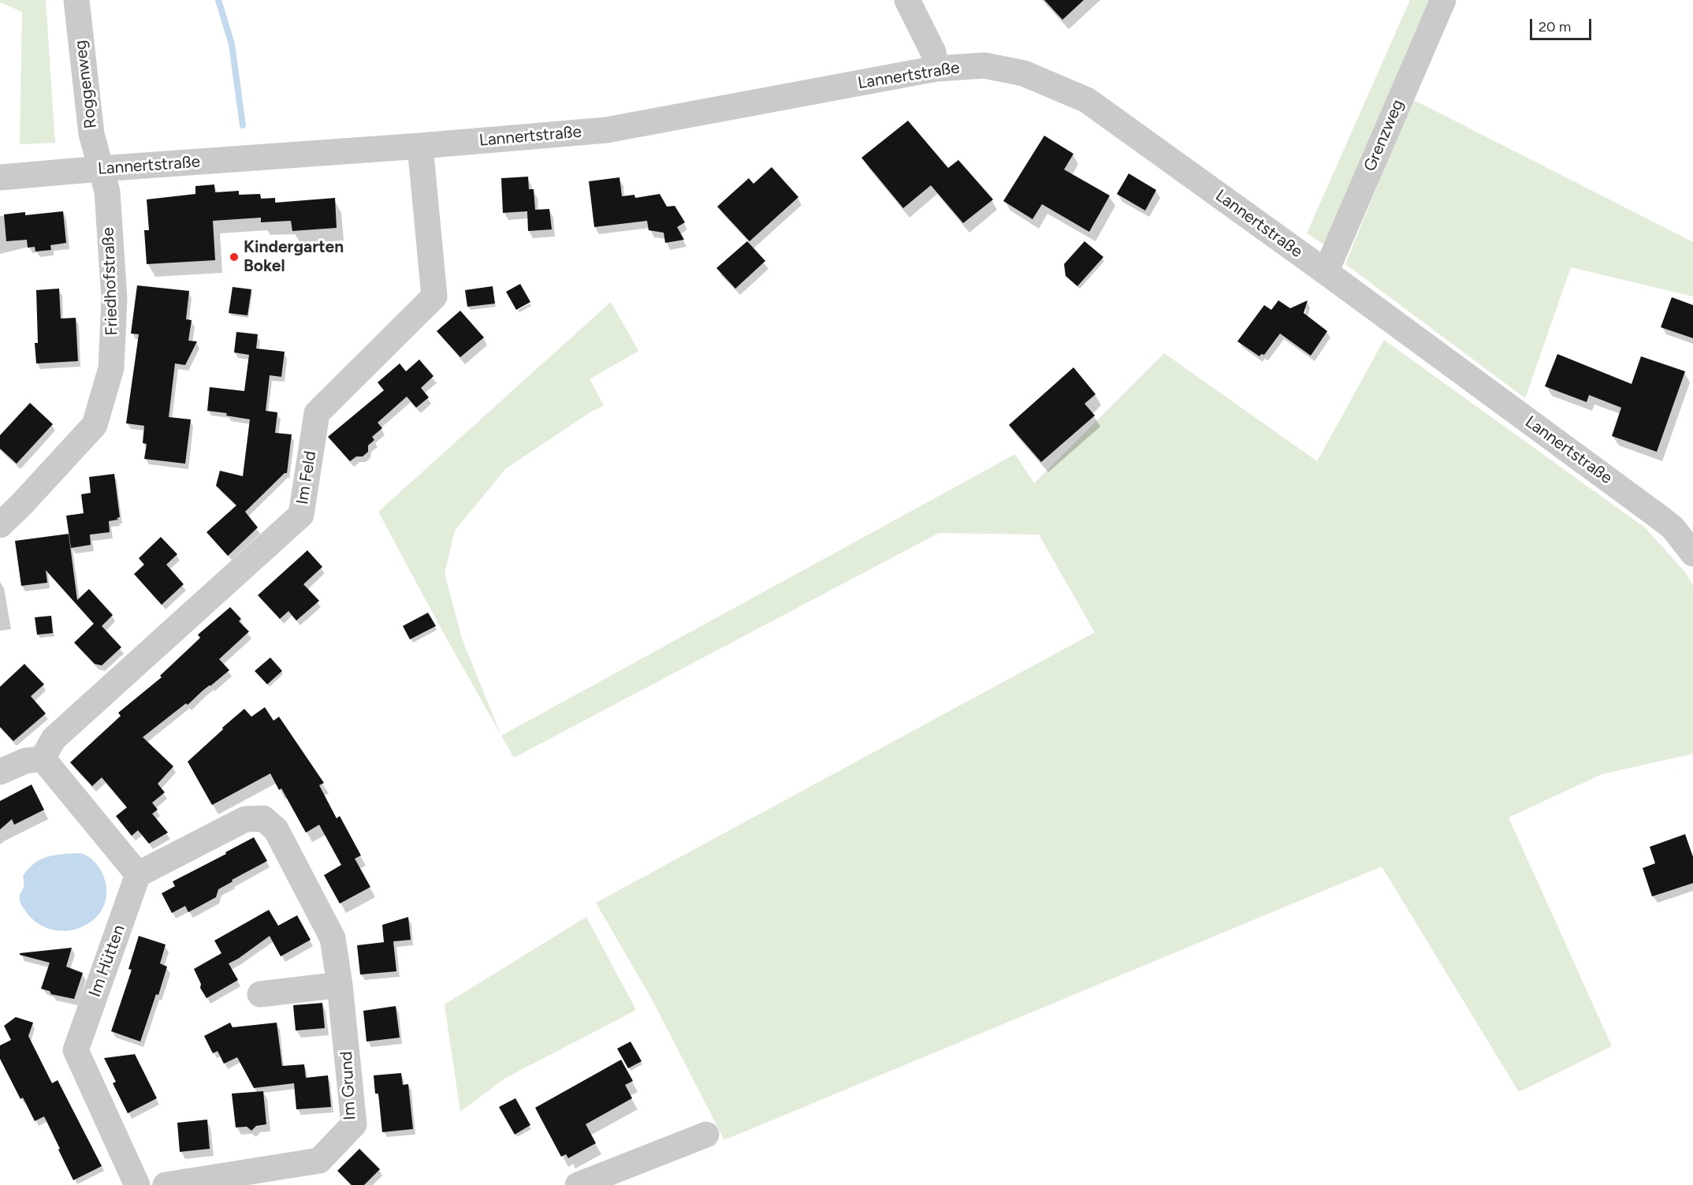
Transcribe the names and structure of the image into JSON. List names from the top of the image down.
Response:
{
  "streets": {
    "street": [
      "Lannertstraße",
      "Roggenweg",
      "Grenzweg",
      "Friedhofstraße",
      "Im Feld",
      "Im Hütten",
      "Im Grund"
    ]
  },
  "crossings": [
    ["Lannertstraße", "Roggenweg"],
    ["Lannertstraße", "Grenzweg"],
    ["Lannertstraße", "Friedhofstraße"],
    ["Lannertstraße", "Im Feld"],
    ["Roggenweg", "Friedhofstraße"],
    ["Im Hütten", "Im Grund"]
  ],
  "places": ["Kindergarten Bokel"],
  "scale_bar": "20 m"
}
